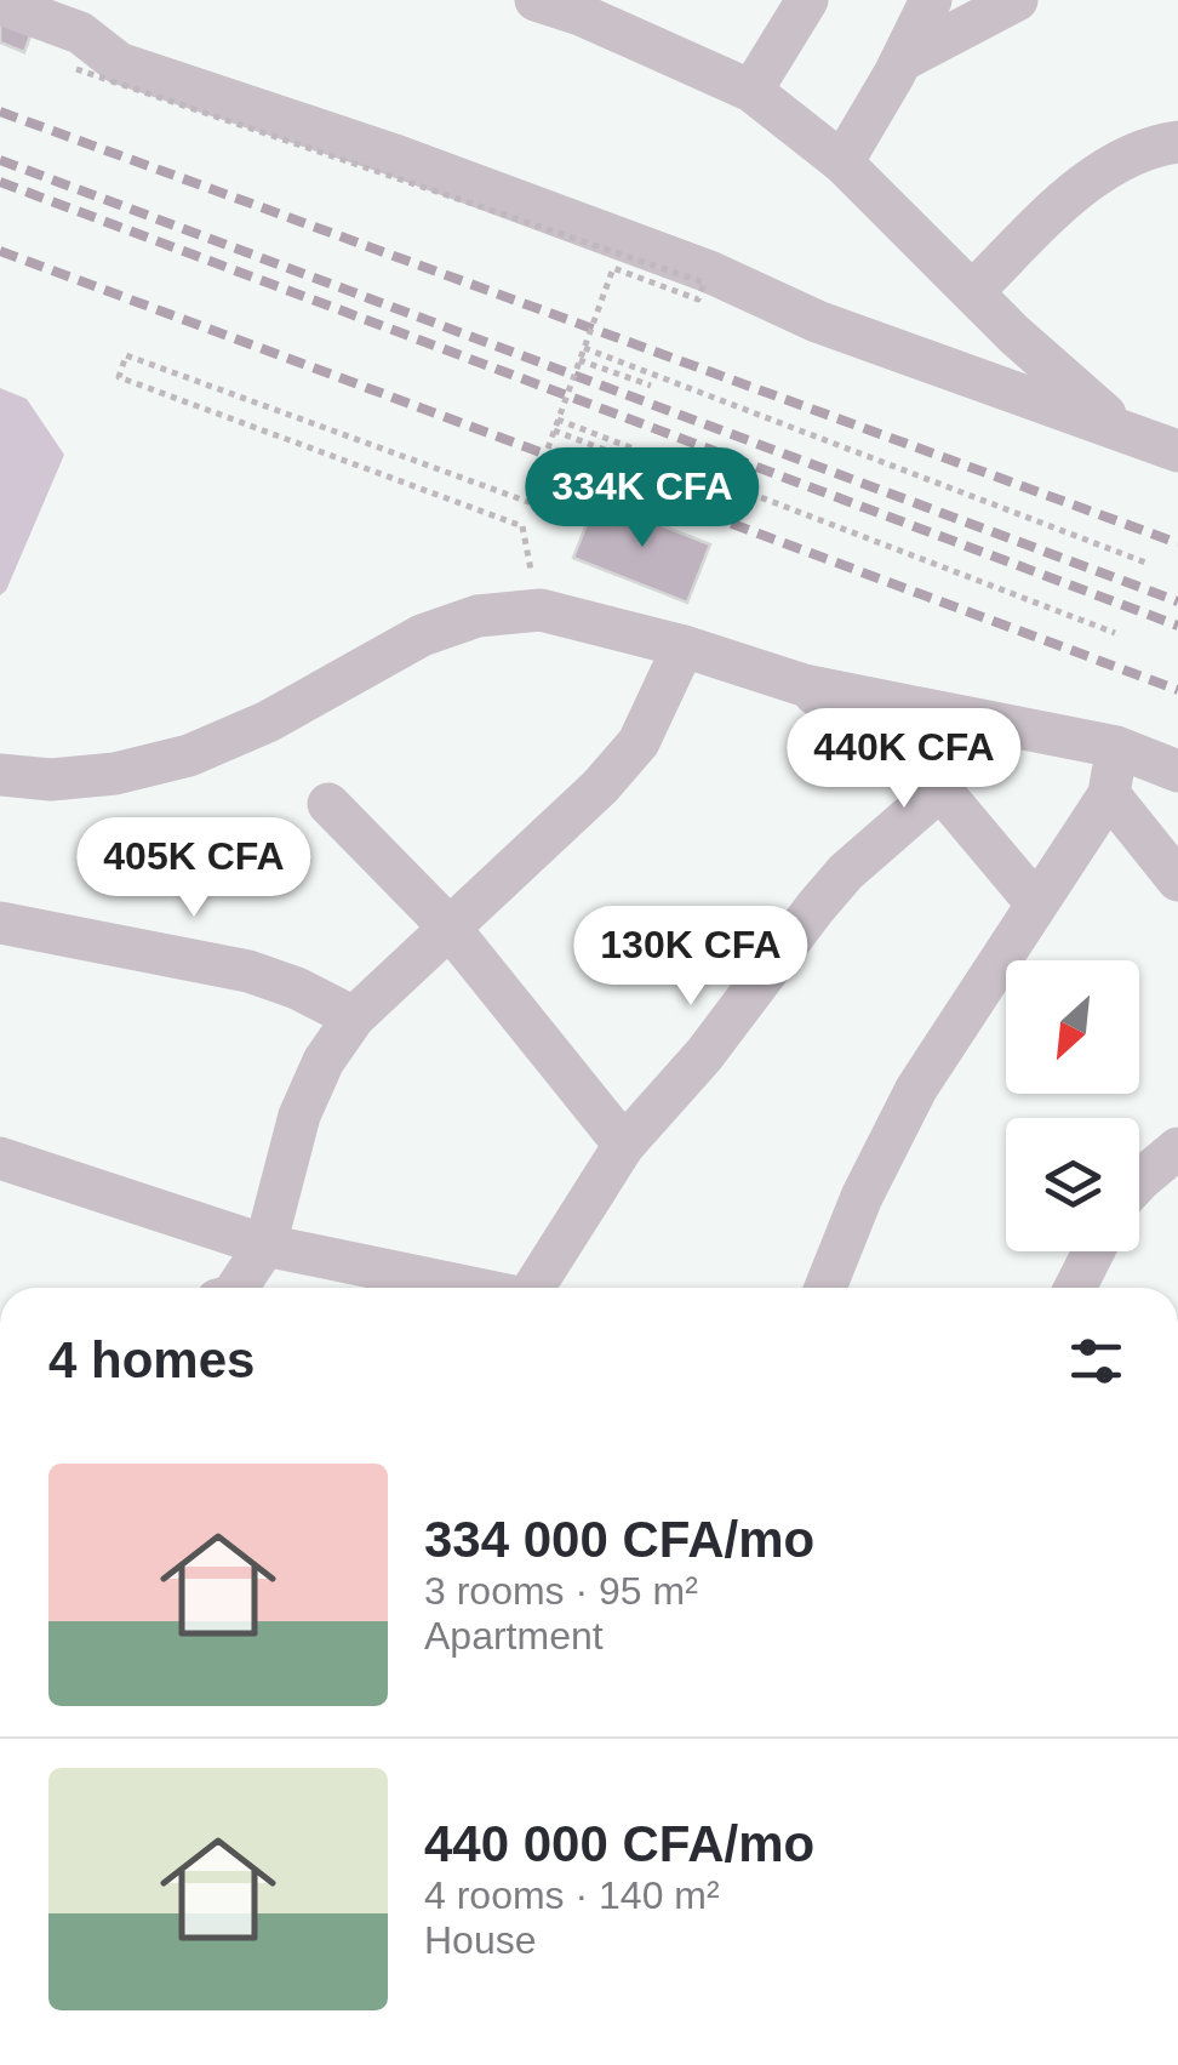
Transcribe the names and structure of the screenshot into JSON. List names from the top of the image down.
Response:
{
  "north": "bottom left",
  "page": {
    "price": [
      "334K CFA",
      "440K CFA",
      "405K CFA",
      "130K CFA"
    ],
    "heading": "4 homes",
    "list": [
      {
        "name": "334 000 CFA/mo",
        "note": "3 rooms · 95 m² · Apartment"
      },
      {
        "name": "440 000 CFA/mo",
        "note": "4 rooms · 140 m² · House"
      }
    ]
  }
}
